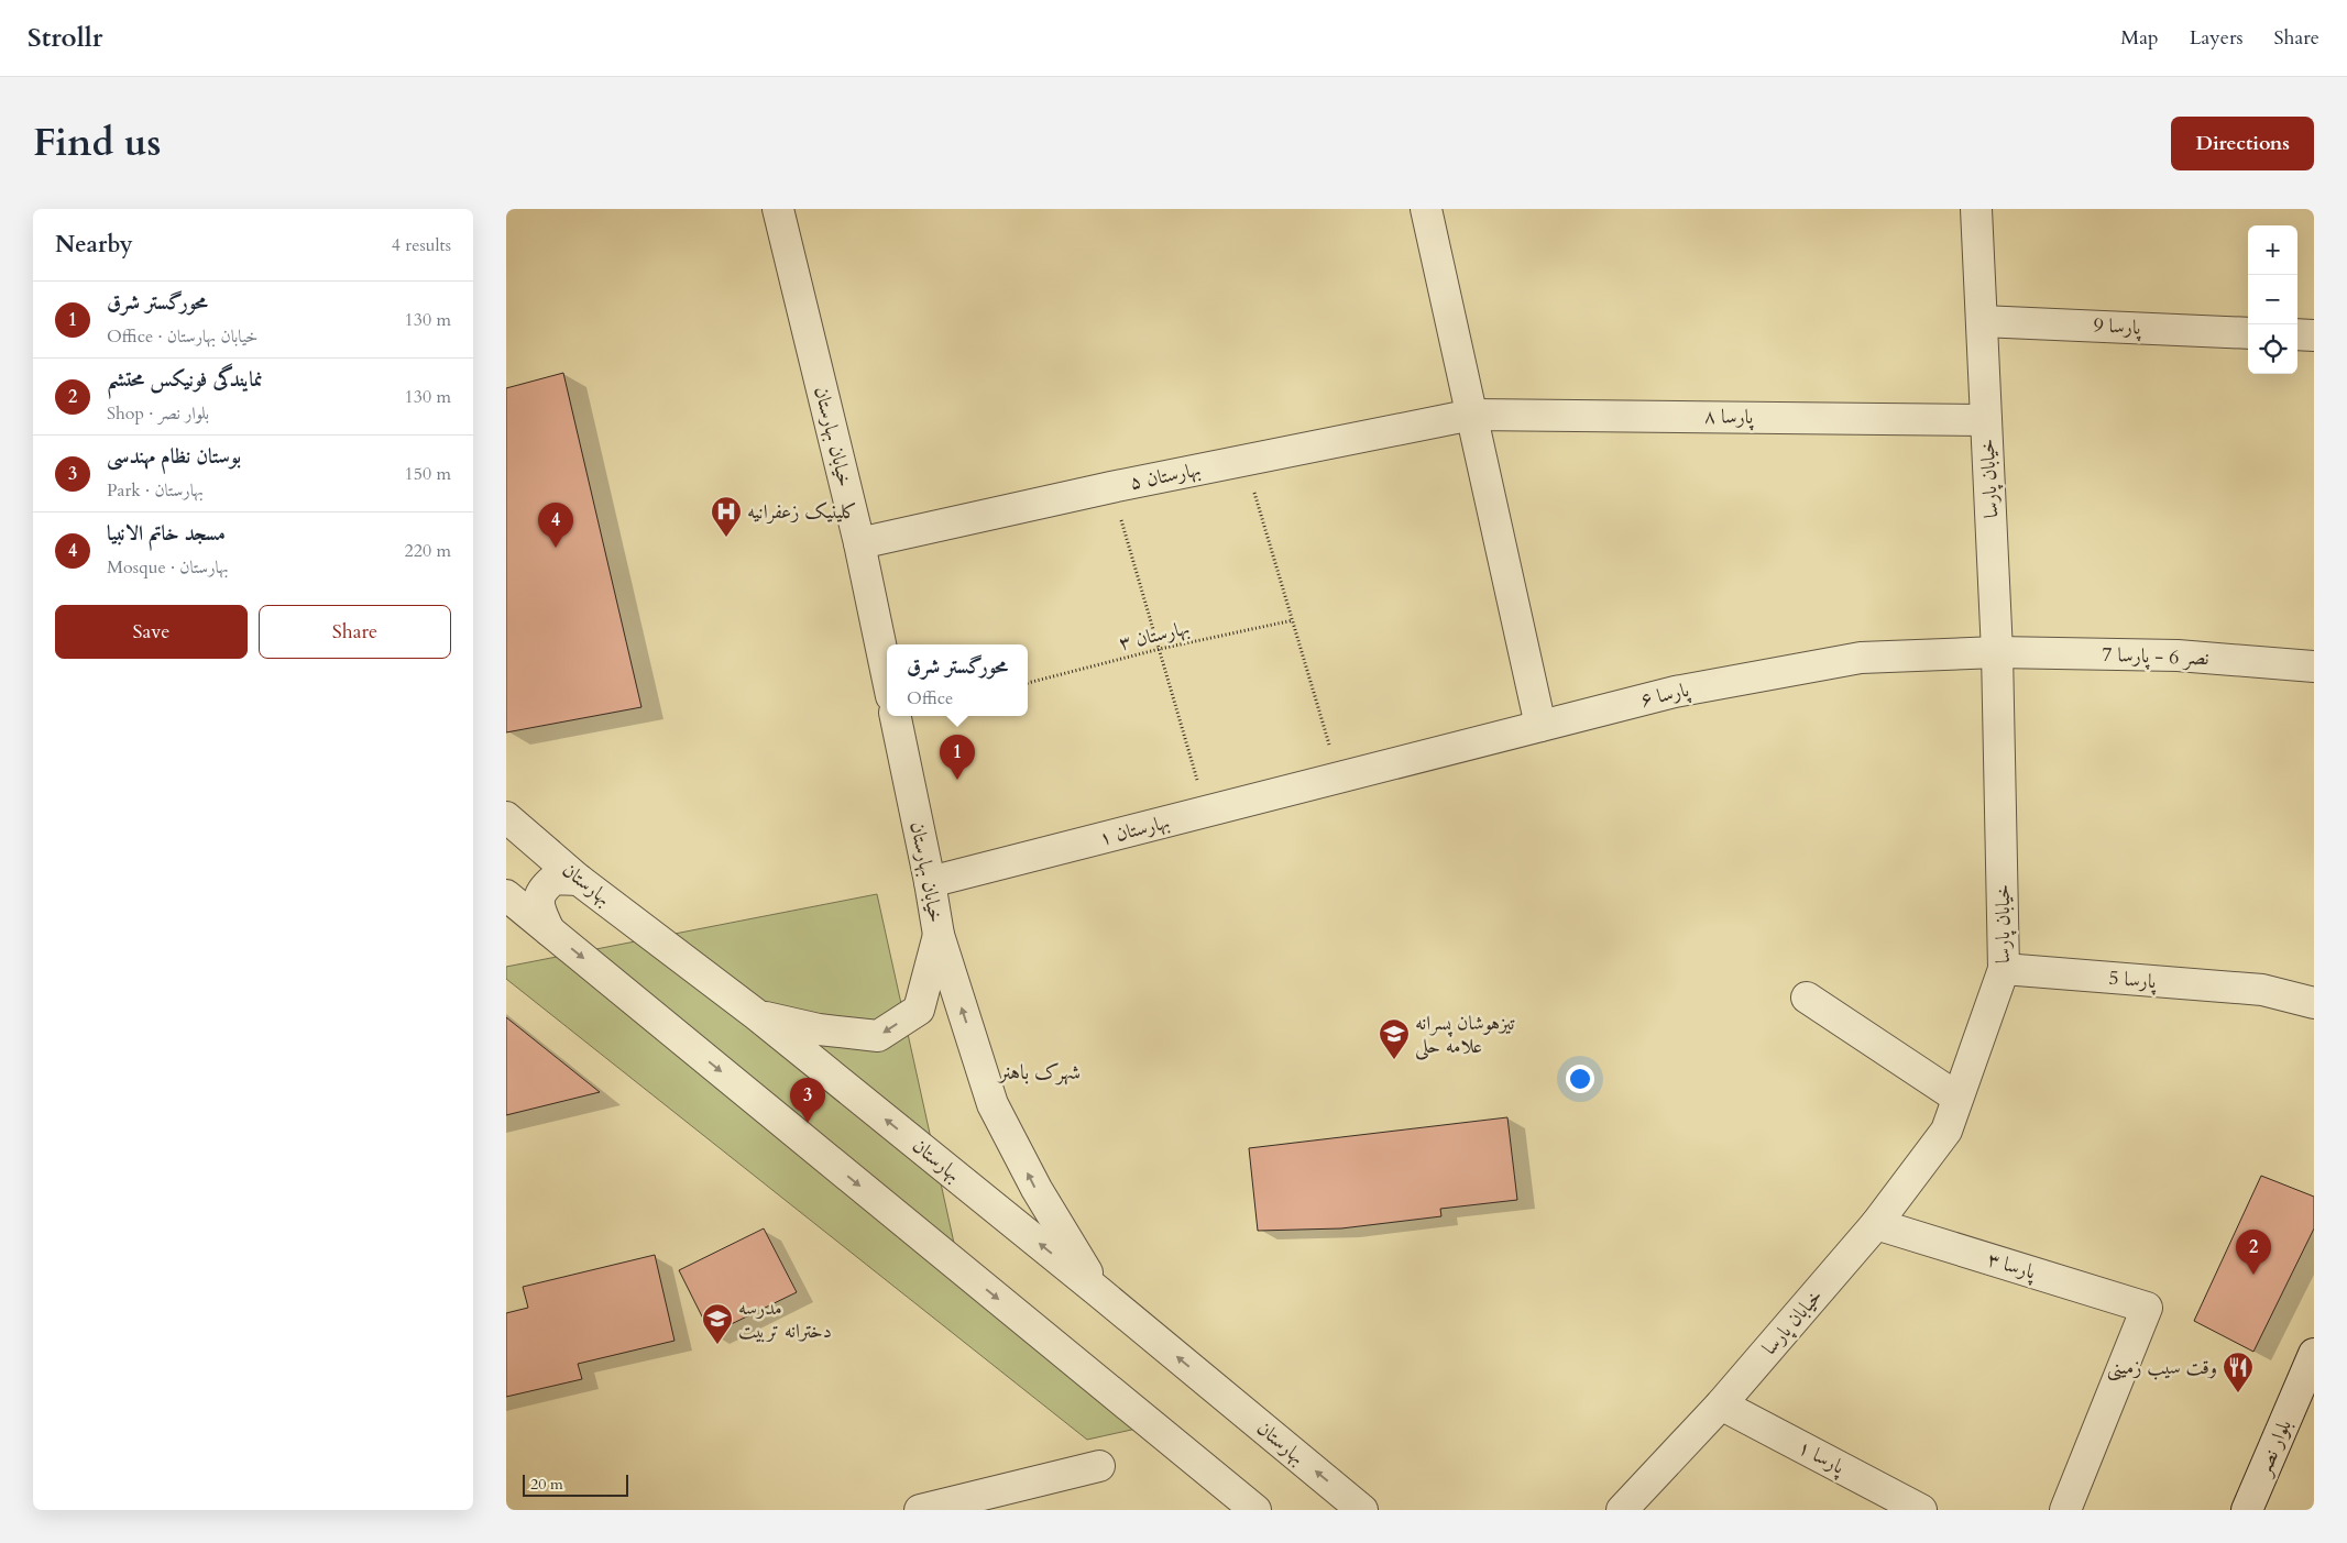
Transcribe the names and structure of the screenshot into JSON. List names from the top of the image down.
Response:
{
  "streets": {
    "street": [
      "پارسا 9",
      "۸ پارسا",
      "خیابان بهارستان",
      "بهارستان ۵",
      "خیابان پارسا",
      "نصر 6 - پارسا 7",
      "پارسا ۶",
      "بهارستان ۱",
      "بهارستان",
      "پارسا 5",
      "پارسا ۳",
      "بلوار نصر",
      "پارسا ۱"
    ],
    "path": ["بهارستان ۳"]
  },
  "crossings": [
    ["پارسا 9", "خیابان پارسا"],
    ["۸ پارسا", "بهارستان ۵"],
    ["۸ پارسا", "خیابان پارسا"],
    ["خیابان بهارستان", "بهارستان ۵"],
    ["خیابان بهارستان", "بهارستان ۱"],
    ["خیابان بهارستان", "بهارستان"],
    ["خیابان پارسا", "نصر 6 - پارسا 7"],
    ["خیابان پارسا", "پارسا ۶"],
    ["خیابان پارسا", "پارسا 5"],
    ["خیابان پارسا", "پارسا ۳"],
    ["خیابان پارسا", "پارسا ۱"],
    ["نصر 6 - پارسا 7", "پارسا ۶"],
    ["پارسا ۶", "بهارستان ۱"]
  ],
  "one_way": ["خیابان بهارستان"],
  "districts": ["شهرک باهنر"],
  "places": {
    "hospital": ["کلینیک زعفرانیه"],
    "school or university": ["تیزهوشان پسرانه علامه حلی", "مدرسه دخترانه تربیت"],
    "restaurant": ["وقت سیب زمینی"]
  },
  "scale_bar": "20 m",
  "page": {
    "header": "Strollr",
    "nav": ["Map", "Layers", "Share"],
    "title": "Find us",
    "buttons": [
      "Directions",
      ["Save", "Share"]
    ],
    "heading": ["Nearby", "4 results"],
    "map_buttons": ["+", "−"],
    "list": [
      {
        "mark": "1",
        "name": "محورگستر شرق",
        "note": "Office · خیابان بهارستان",
        "value": "130 m"
      },
      {
        "mark": "2",
        "name": "نمایندگی فونیکس محتشم",
        "note": "Shop · بلوار نصر",
        "value": "130 m"
      },
      {
        "mark": "3",
        "name": "بوستان نظام مهندسی",
        "note": "Park · بهارستان",
        "value": "150 m"
      },
      {
        "mark": "4",
        "name": "مسجد خاتم الانبیا",
        "note": "Mosque · بهارستان",
        "value": "220 m"
      }
    ],
    "pins": [
      "4",
      "1",
      "3",
      "2"
    ],
    "popup": ["محورگستر شرق", "Office"],
    "scale": "20 m"
  }
}
